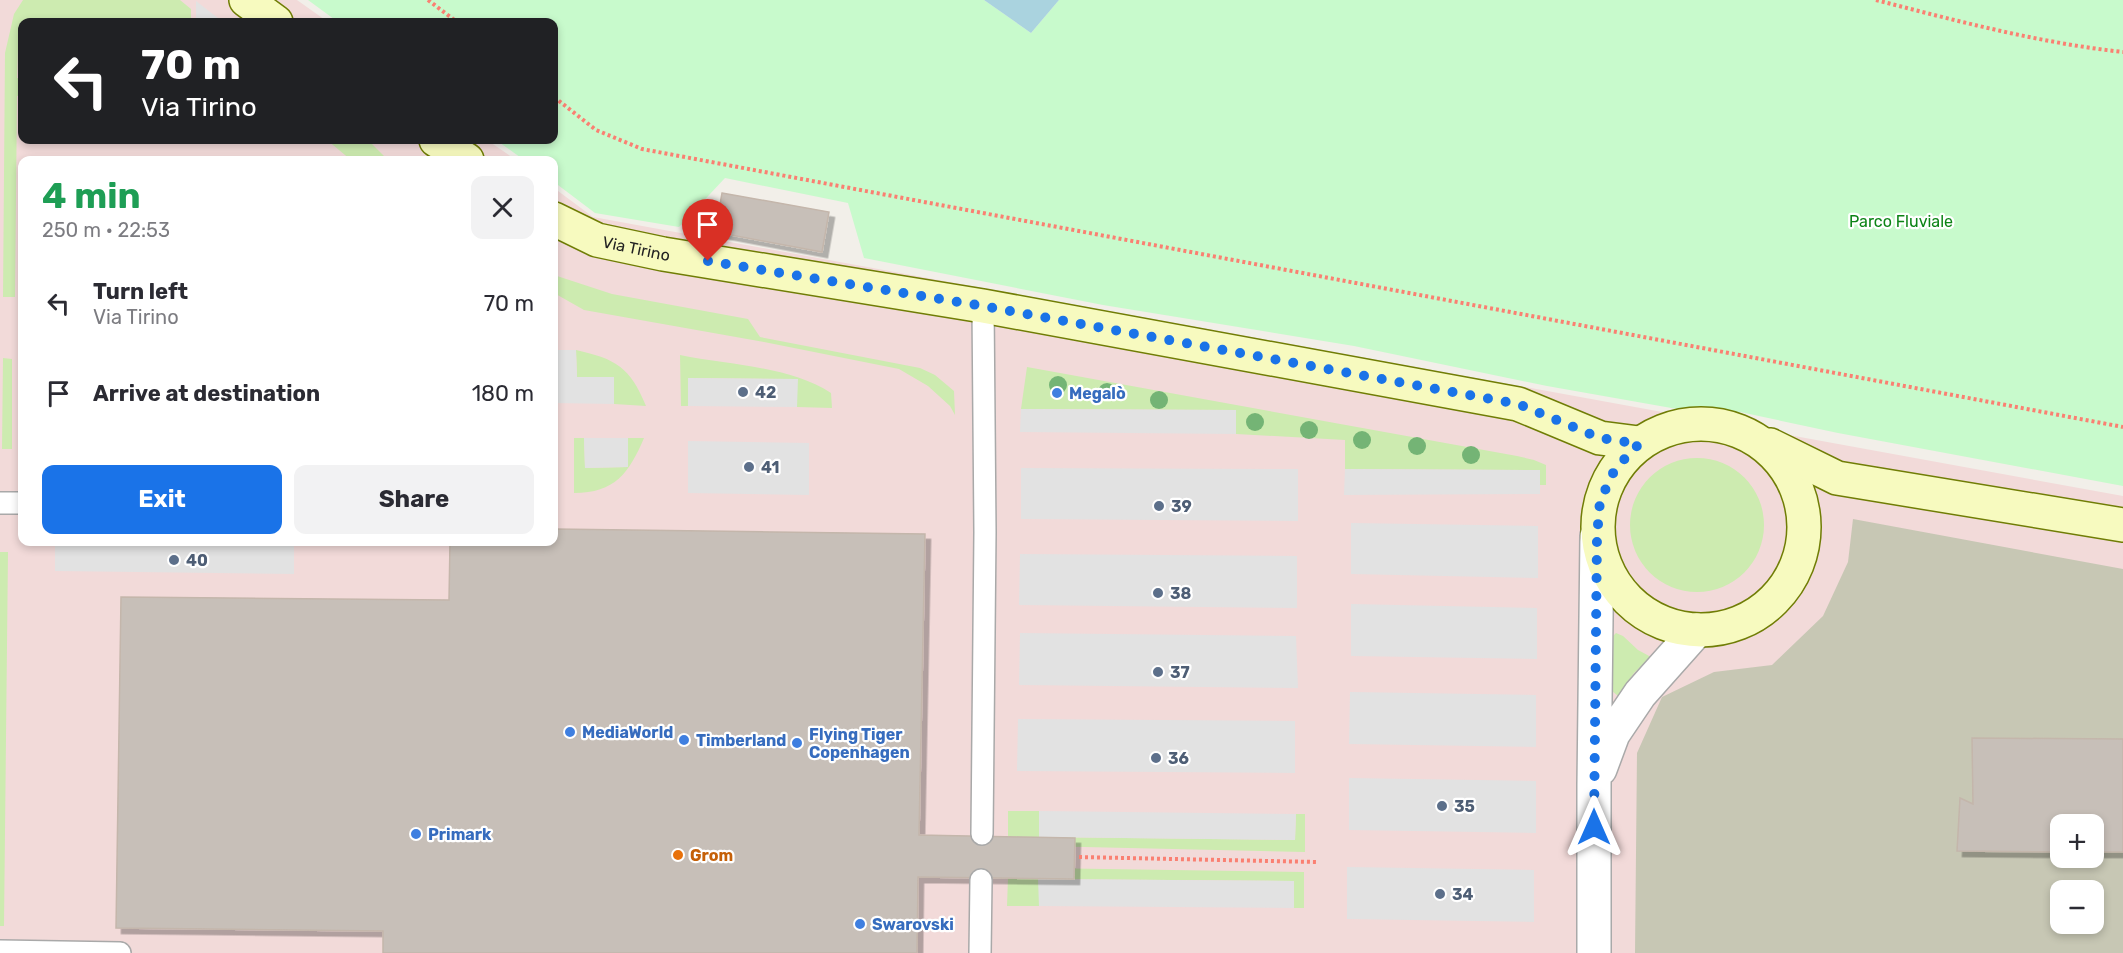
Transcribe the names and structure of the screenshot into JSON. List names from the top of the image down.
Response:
{
  "streets": {
    "street": ["Via Tirino"]
  },
  "parks": ["Parco Fluviale"],
  "places": [
    "42",
    "Megalò",
    "41",
    "39",
    "40",
    "38",
    "37",
    "MediaWorld",
    "Timberland",
    "Flying Tiger Copenhagen",
    "36",
    "35",
    "Primark",
    "Grom",
    "34",
    "Swarovski"
  ],
  "page": {
    "turn": ["70 m", "Via Tirino"],
    "heading": ["4 min", "250 m · 22:53"],
    "list": [
      {
        "name": "Turn left",
        "note": "Via Tirino",
        "value": "70 m"
      },
      {
        "name": "Arrive at destination",
        "value": "180 m"
      }
    ],
    "buttons": ["Exit", "Share"],
    "map_buttons": ["+", "−"]
  }
}
